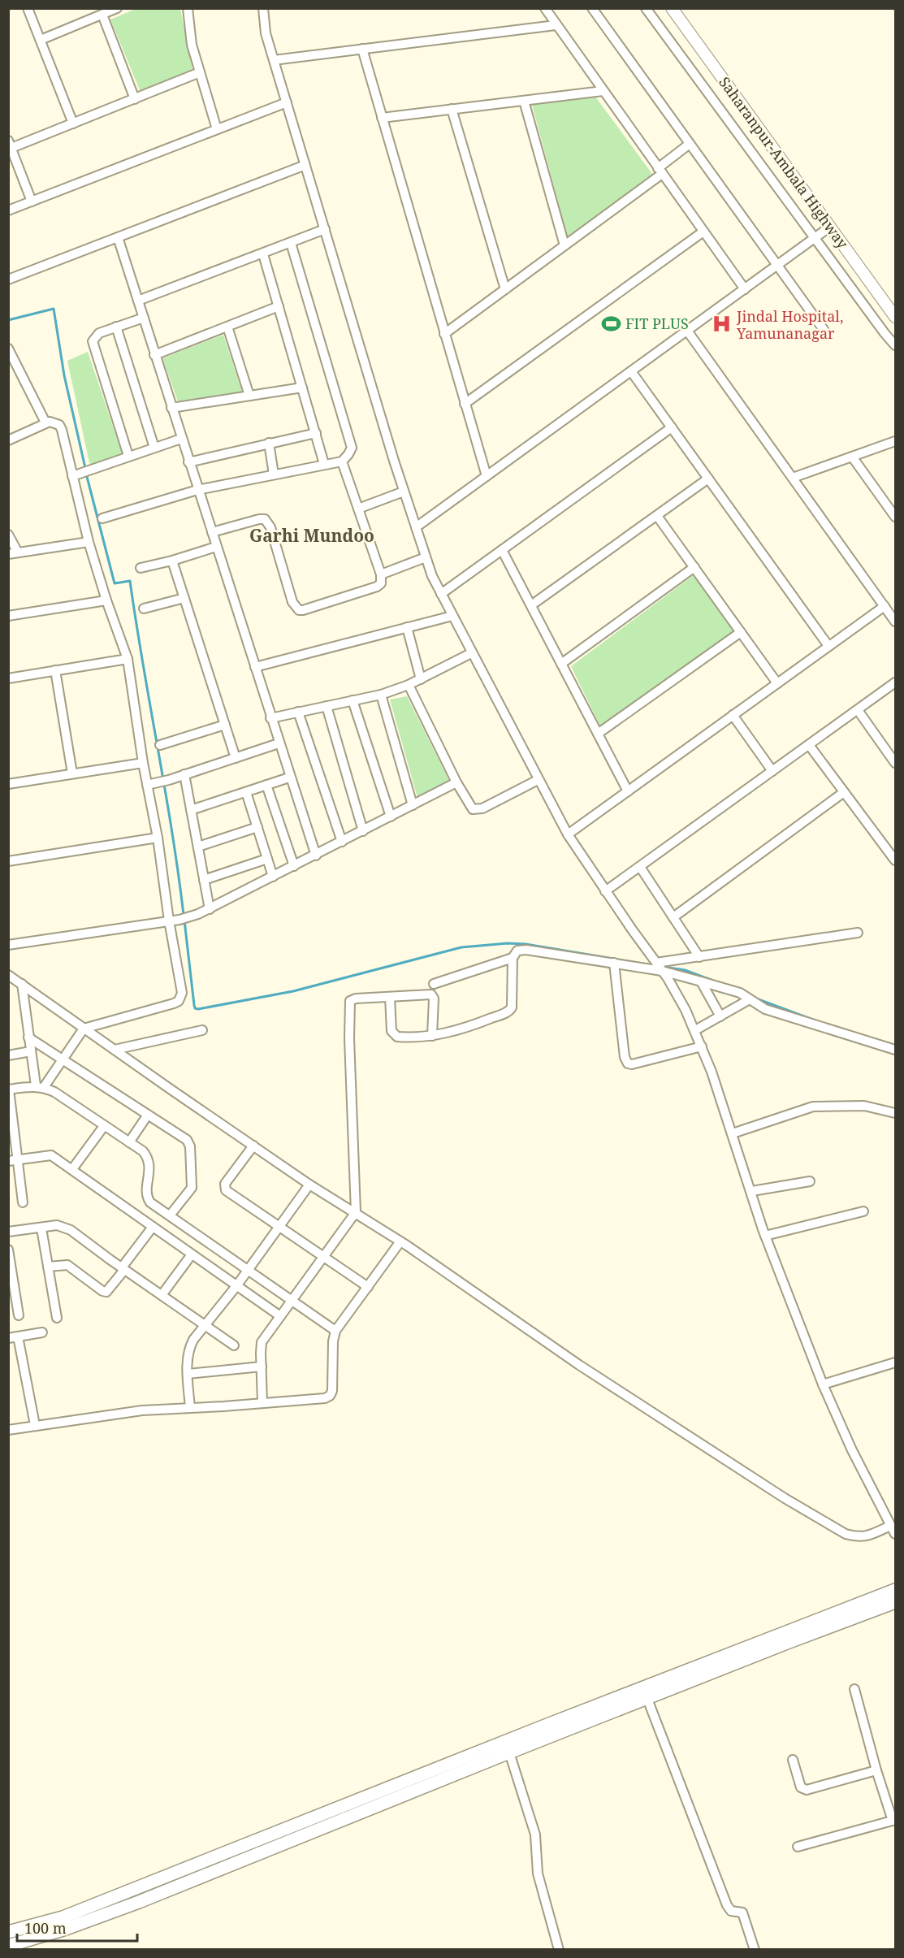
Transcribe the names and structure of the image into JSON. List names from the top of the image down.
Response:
{
  "streets": {
    "main road": ["Saharanpur-Ambala Highway"]
  },
  "districts": ["Garhi Mundoo"],
  "places": {
    "sports": ["FIT PLUS"],
    "hospital": ["Jindal Hospital, Yamunanagar"]
  },
  "scale_bar": "100 m"
}
